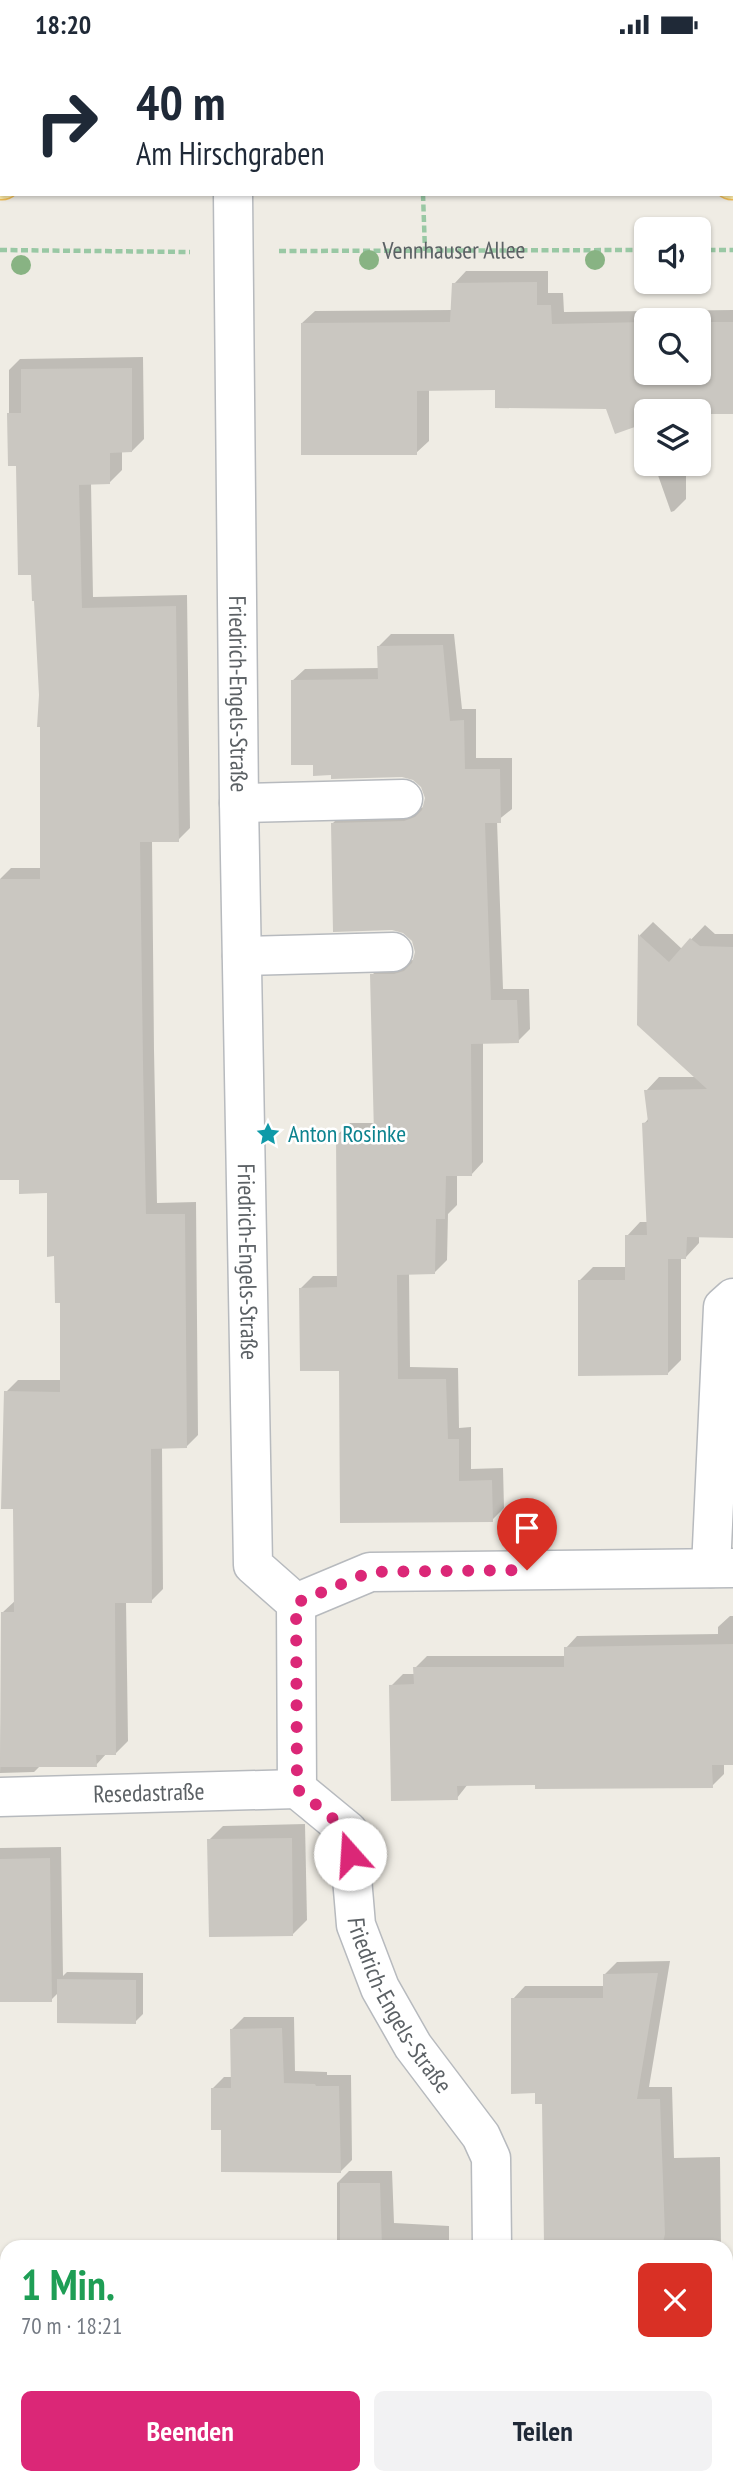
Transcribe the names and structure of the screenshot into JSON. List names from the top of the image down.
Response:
{
  "streets": {
    "street": ["Friedrich-Engels-Straße", "Resedastraße"],
    "path": ["Vennhauser Allee"]
  },
  "crossings": [
    ["Friedrich-Engels-Straße", "Resedastraße"]
  ],
  "places": {
    "place": ["Anton Rosinke"]
  },
  "page": {
    "status": "18:20",
    "turn": ["40 m", "Am Hirschgraben"],
    "heading": ["1 Min.", "70 m · 18:21"],
    "buttons": ["Beenden", "Teilen"]
  }
}
